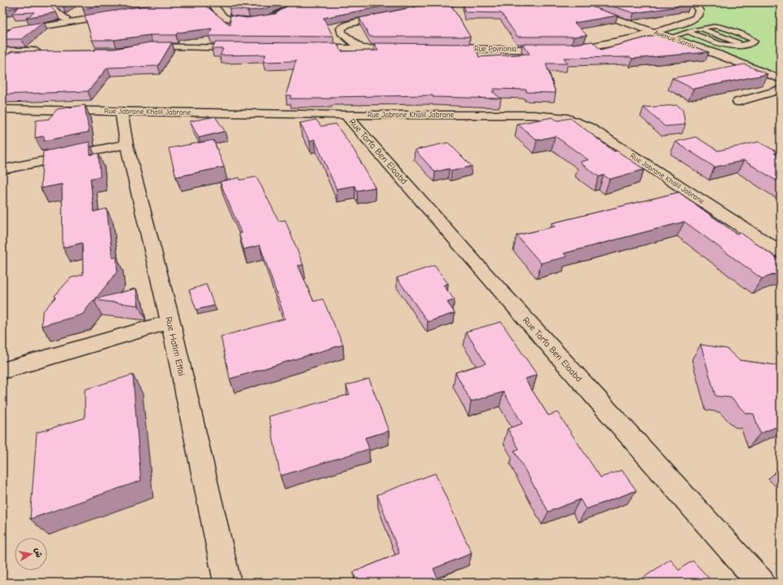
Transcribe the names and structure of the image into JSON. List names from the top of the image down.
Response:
{
  "streets": {
    "street": [
      "Avenue Sarou",
      "Rue Pavnonia",
      "Rue Jabrane Khalil Jabrane",
      "Rue Tarfa Ben Elaabd",
      "Rue Hatim Ettai"
    ]
  },
  "crossings": [
    ["Avenue Sarou", "Rue Pavnonia"],
    ["Rue Jabrane Khalil Jabrane", "Rue Tarfa Ben Elaabd"],
    ["Rue Jabrane Khalil Jabrane", "Rue Hatim Ettai"]
  ],
  "north": "right"
}
